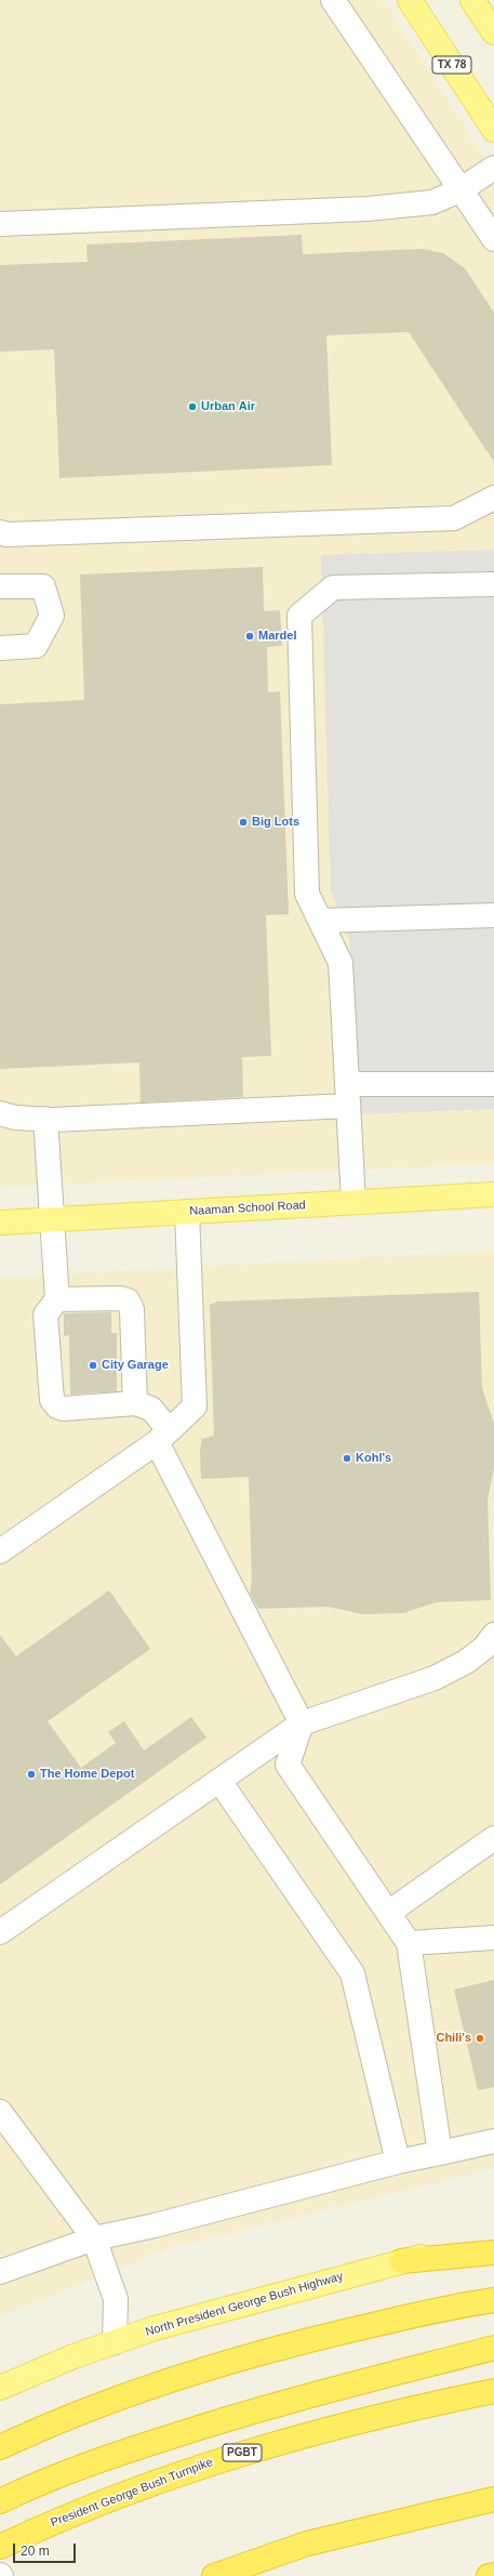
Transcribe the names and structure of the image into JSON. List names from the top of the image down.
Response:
{
  "streets": {
    "highway": ["PGBT", "President George Bush Turnpike"],
    "main road": ["TX 78", "Naaman School Road", "North President George Bush Highway"]
  },
  "places": [
    "Urban Air",
    "Mardel",
    "Big Lots",
    "City Garage",
    "Kohl's",
    "The Home Depot",
    "Chili's"
  ],
  "scale_bar": "20 m"
}
